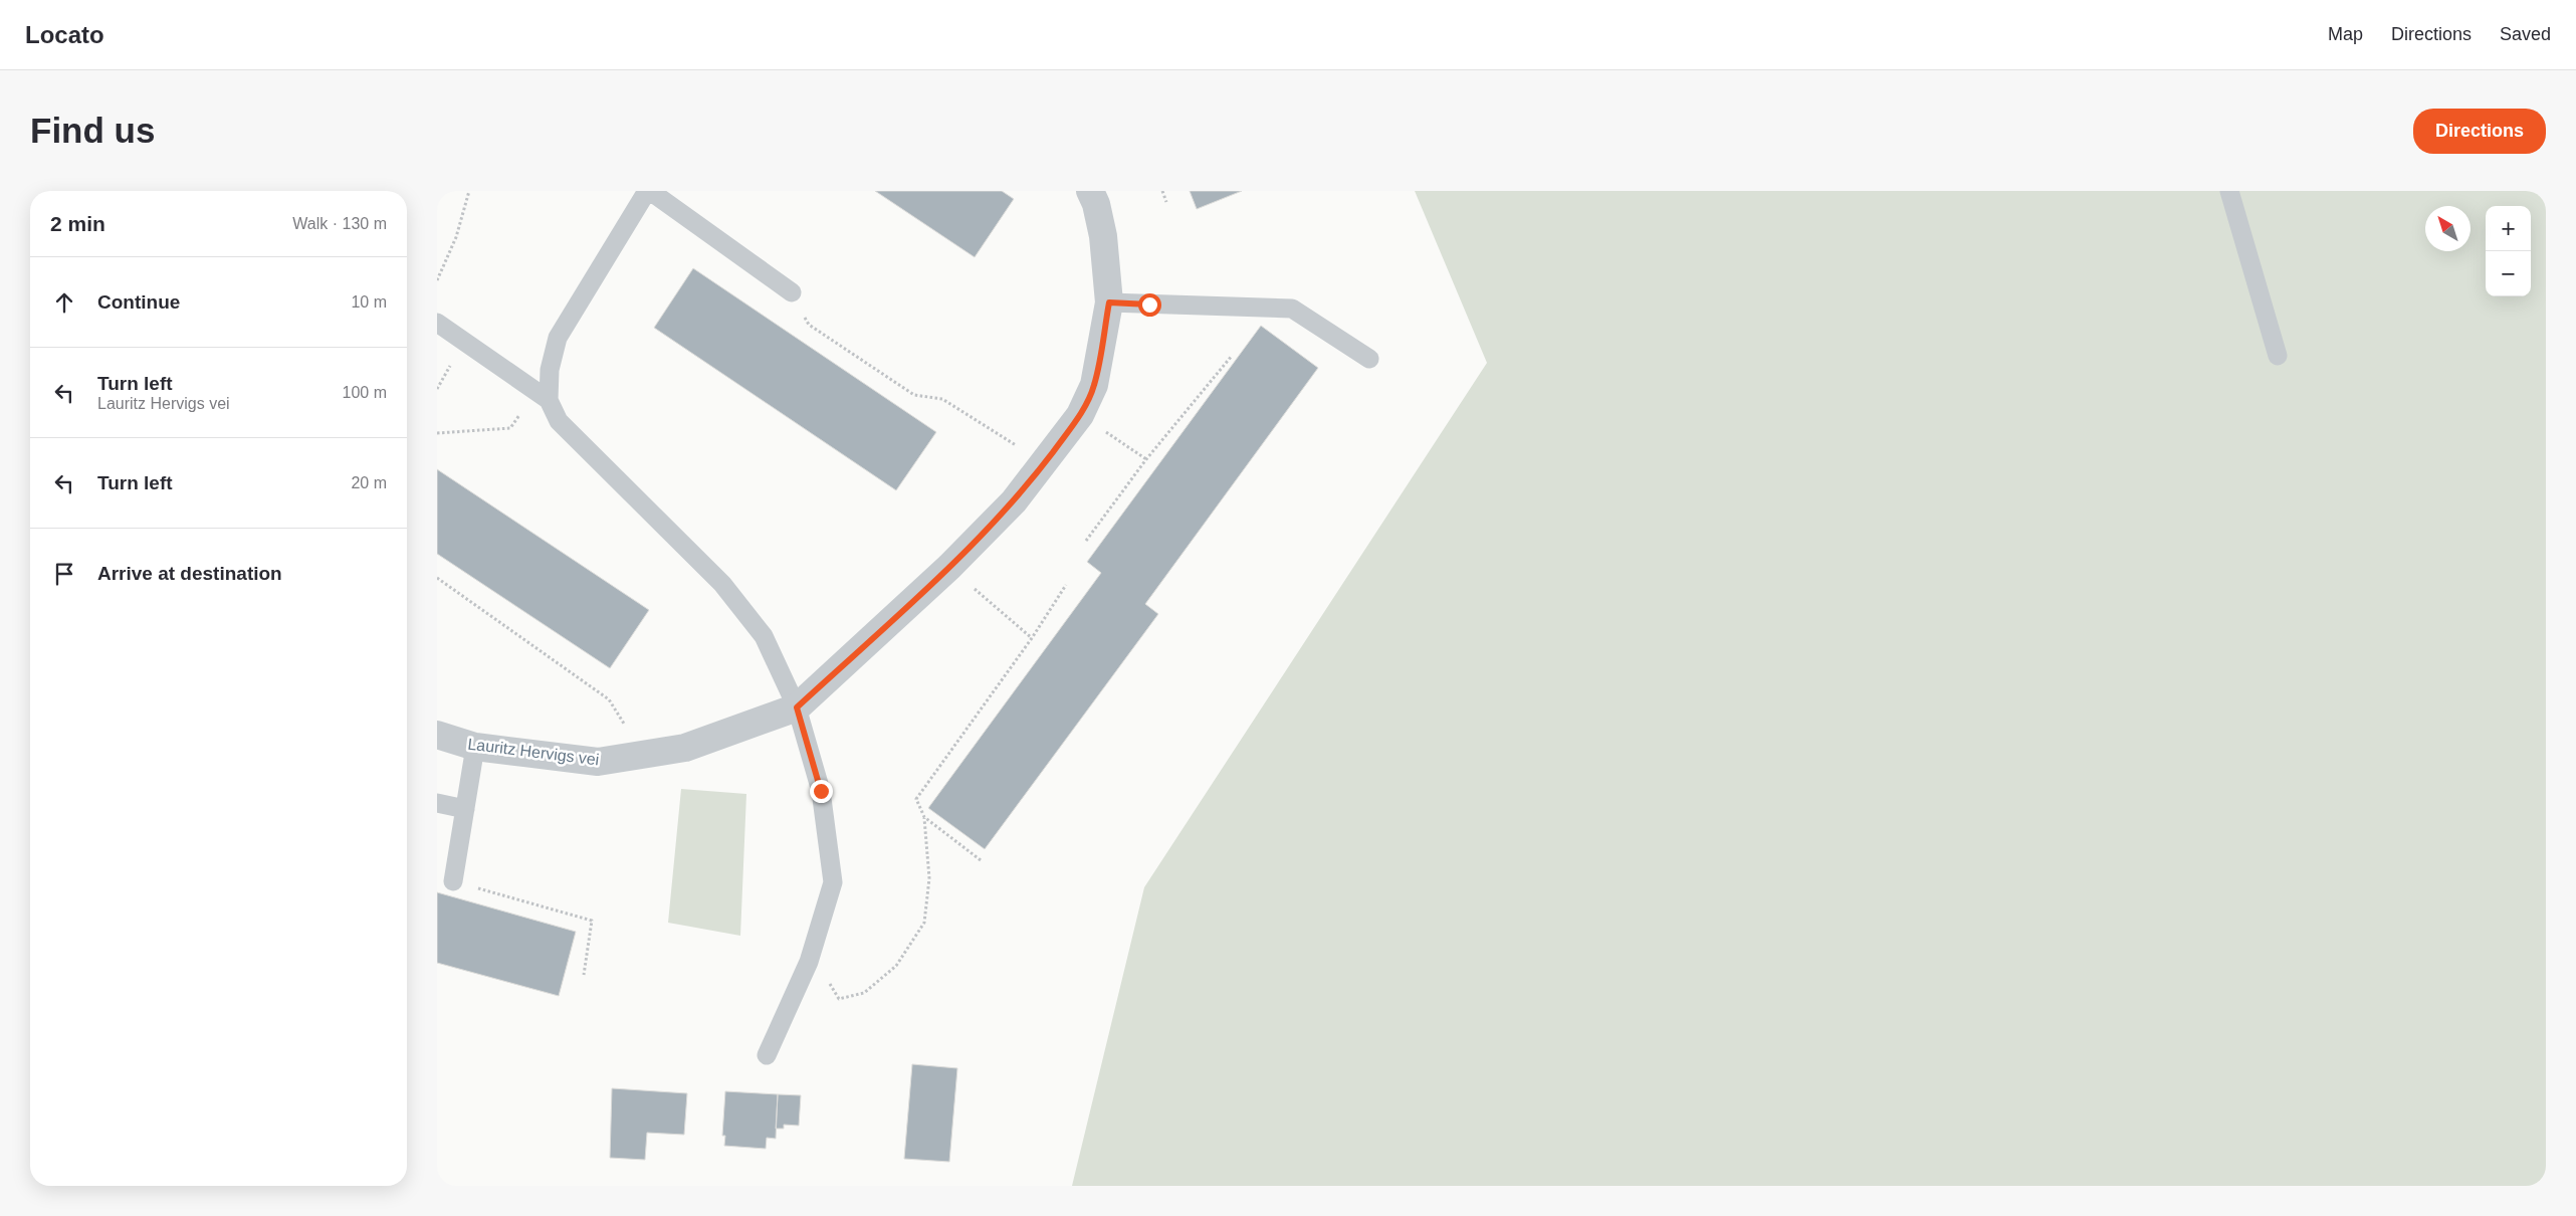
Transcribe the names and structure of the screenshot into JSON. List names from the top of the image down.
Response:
{
  "streets": {
    "street": ["Lauritz Hervigs vei"]
  },
  "north": "top left",
  "page": {
    "header": "Locato",
    "nav": ["Map", "Directions", "Saved"],
    "buttons": "Directions",
    "title": "Find us",
    "heading": ["2 min", "Walk · 130 m"],
    "map_buttons": ["+", "−"],
    "list": [
      ["Continue", "10 m"],
      ["Turn left", "Lauritz Hervigs vei", "100 m"],
      ["Turn left", "20 m"],
      "Arrive at destination"
    ]
  }
}
